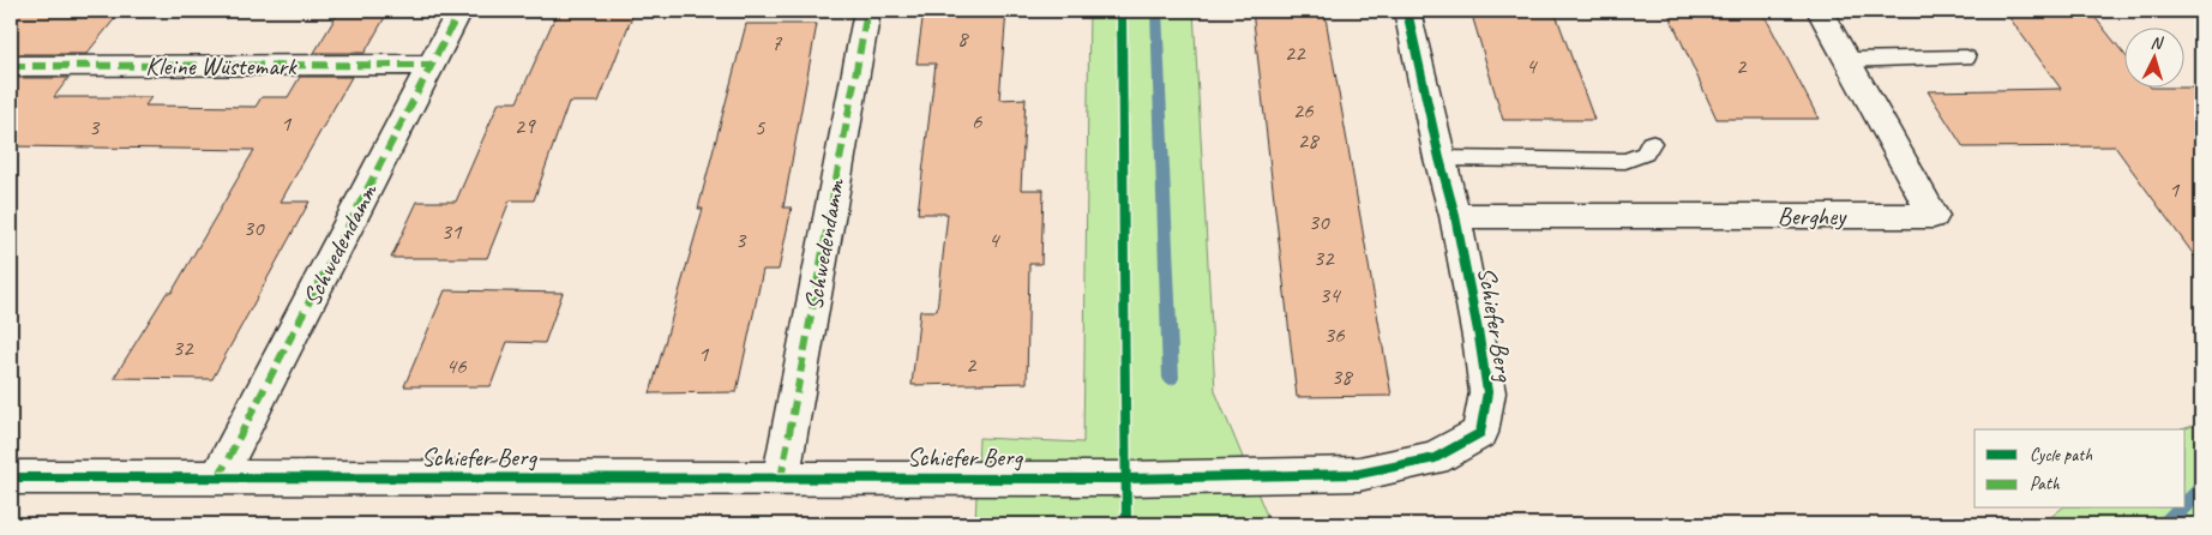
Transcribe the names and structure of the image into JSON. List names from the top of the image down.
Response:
{
  "streets": {
    "street": [
      "Kleine Wüstemark",
      "Berghey",
      "Schwedendamm",
      "Schiefer Berg"
    ]
  },
  "crossings": [
    ["Kleine Wüstemark", "Schwedendamm"],
    ["Berghey", "Schiefer Berg"],
    ["Schwedendamm", "Schiefer Berg"]
  ],
  "house_numbers": [
    "8",
    "7",
    "22",
    "4",
    "2",
    "26",
    "6",
    "1",
    "29",
    "3",
    "5",
    "28",
    "1",
    "30",
    "30",
    "31",
    "3",
    "4",
    "32",
    "34",
    "36",
    "32",
    "1",
    "2",
    "46",
    "38"
  ],
  "legend": ["Cycle path", "Path"],
  "north": "top"
}
